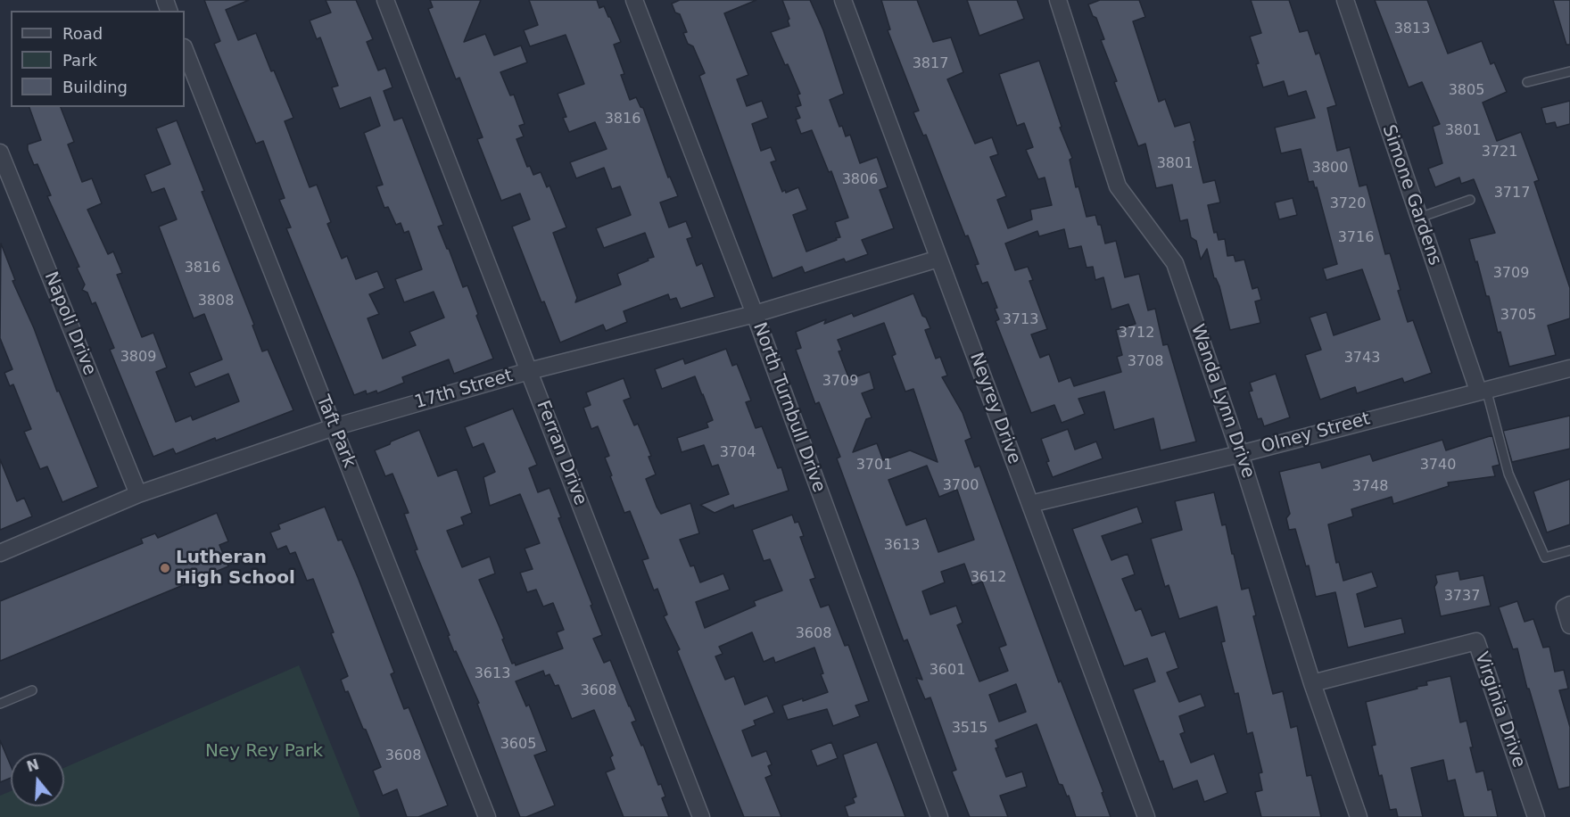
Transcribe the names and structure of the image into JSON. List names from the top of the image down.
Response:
{
  "streets": {
    "street": [
      "Simone Gardens",
      "Napoli Drive",
      "17th Street",
      "Wanda Lynn Drive",
      "North Turnbull Drive",
      "Neyrey Drive",
      "Taft Park",
      "Olney Street",
      "Ferran Drive",
      "Virginia Drive"
    ]
  },
  "crossings": [
    ["Simone Gardens", "Olney Street"],
    ["Napoli Drive", "17th Street"],
    ["17th Street", "North Turnbull Drive"],
    ["17th Street", "Neyrey Drive"],
    ["17th Street", "Taft Park"],
    ["17th Street", "Ferran Drive"],
    ["Wanda Lynn Drive", "Olney Street"],
    ["Wanda Lynn Drive", "Virginia Drive"],
    ["Neyrey Drive", "Olney Street"]
  ],
  "parks": ["Ney Rey Park"],
  "places": ["Lutheran High School"],
  "house_numbers": [
    "3813",
    "3817",
    "3805",
    "3816",
    "3801",
    "3721",
    "3801",
    "3800",
    "3806",
    "3717",
    "3720",
    "3716",
    "3816",
    "3709",
    "3808",
    "3705",
    "3713",
    "3712",
    "3809",
    "3743",
    "3708",
    "3709",
    "3704",
    "3701",
    "3740",
    "3700",
    "3748",
    "3613",
    "3612",
    "3737",
    "3608",
    "3601",
    "3613",
    "3608",
    "3515",
    "3605",
    "3608"
  ],
  "legend": ["Road", "Park", "Building"],
  "north": "top"
}
